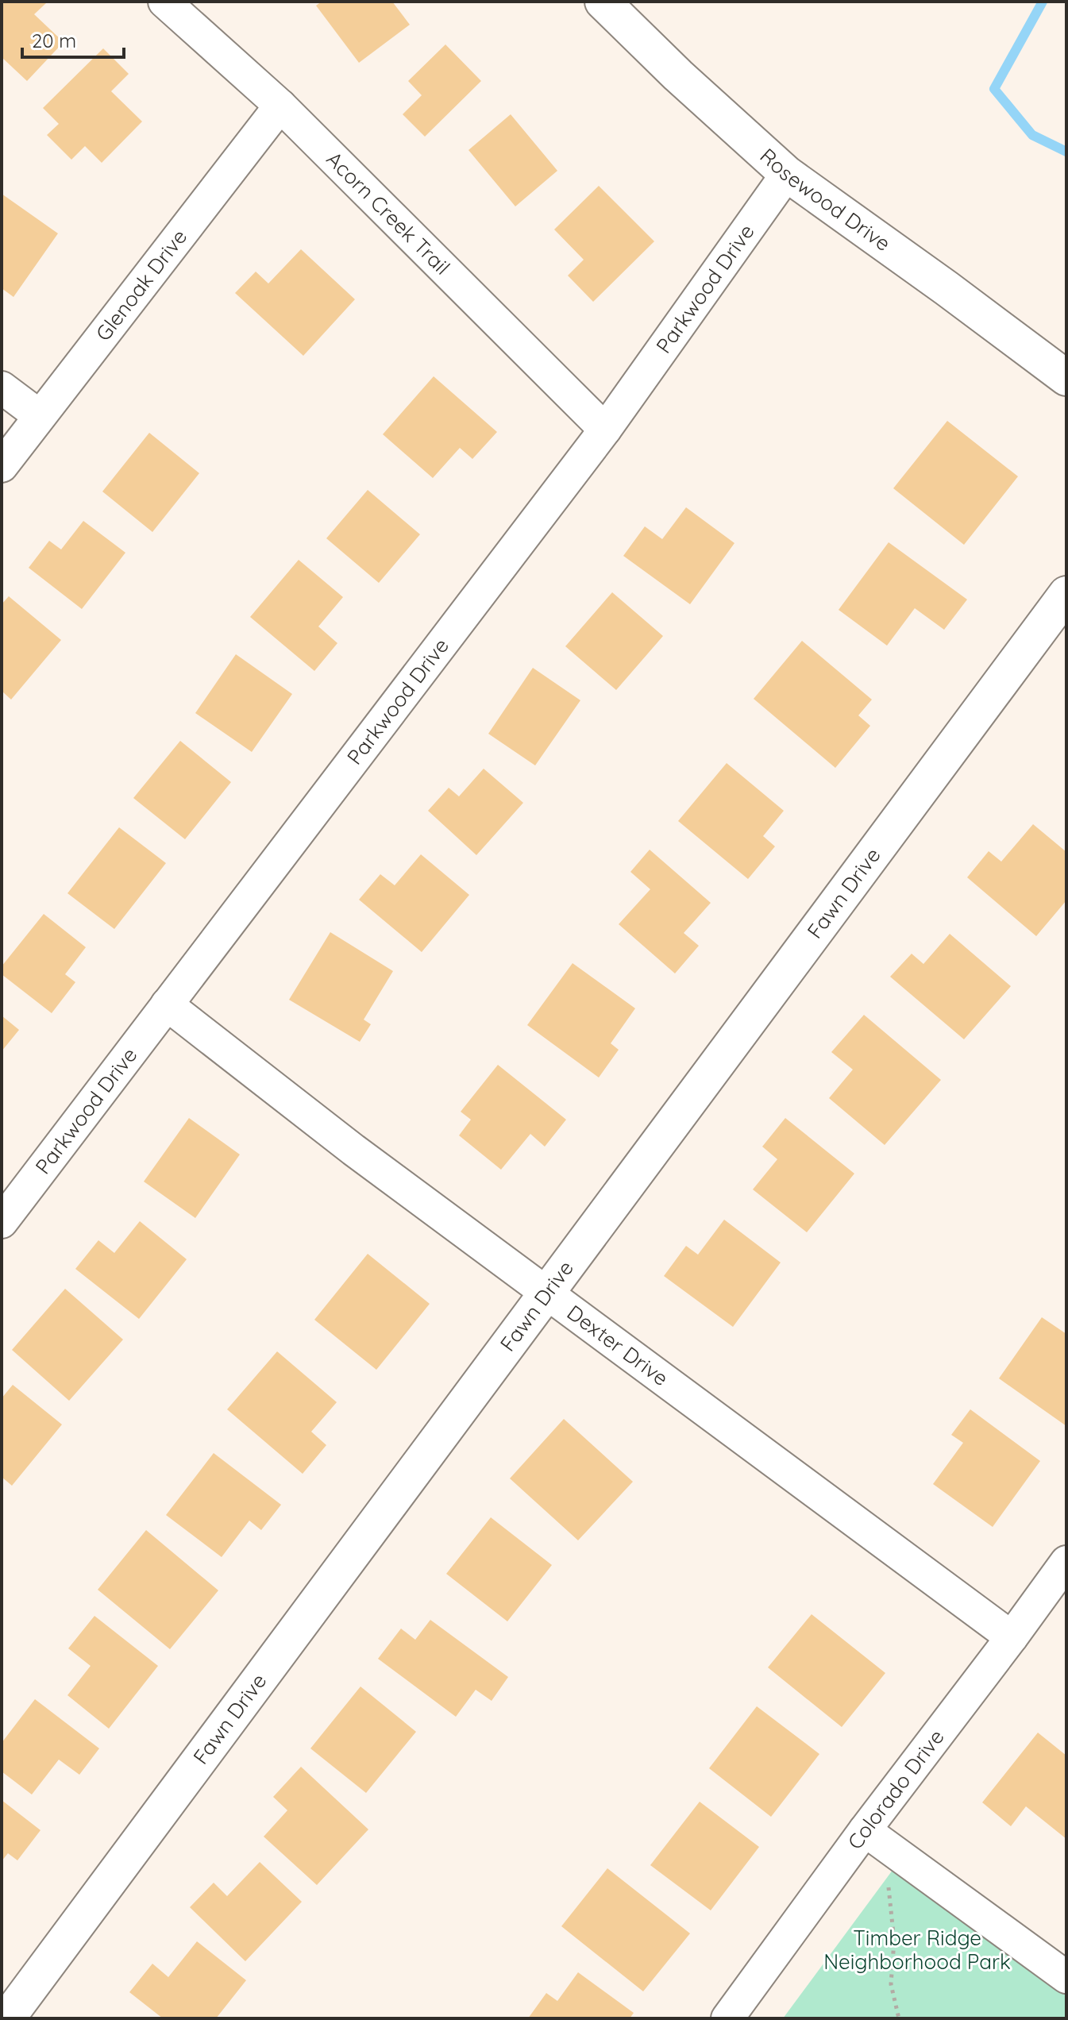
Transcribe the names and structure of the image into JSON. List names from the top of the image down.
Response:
{
  "streets": {
    "street": [
      "Rosewood Drive",
      "Acorn Creek Trail",
      "Glenoak Drive",
      "Parkwood Drive",
      "Fawn Drive",
      "Dexter Drive",
      "Colorado Drive"
    ]
  },
  "crossings": [
    ["Rosewood Drive", "Parkwood Drive"],
    ["Acorn Creek Trail", "Glenoak Drive"],
    ["Acorn Creek Trail", "Parkwood Drive"],
    ["Parkwood Drive", "Dexter Drive"],
    ["Fawn Drive", "Dexter Drive"],
    ["Dexter Drive", "Colorado Drive"]
  ],
  "parks": ["Timber Ridge Neighborhood Park"],
  "scale_bar": "20 m"
}
